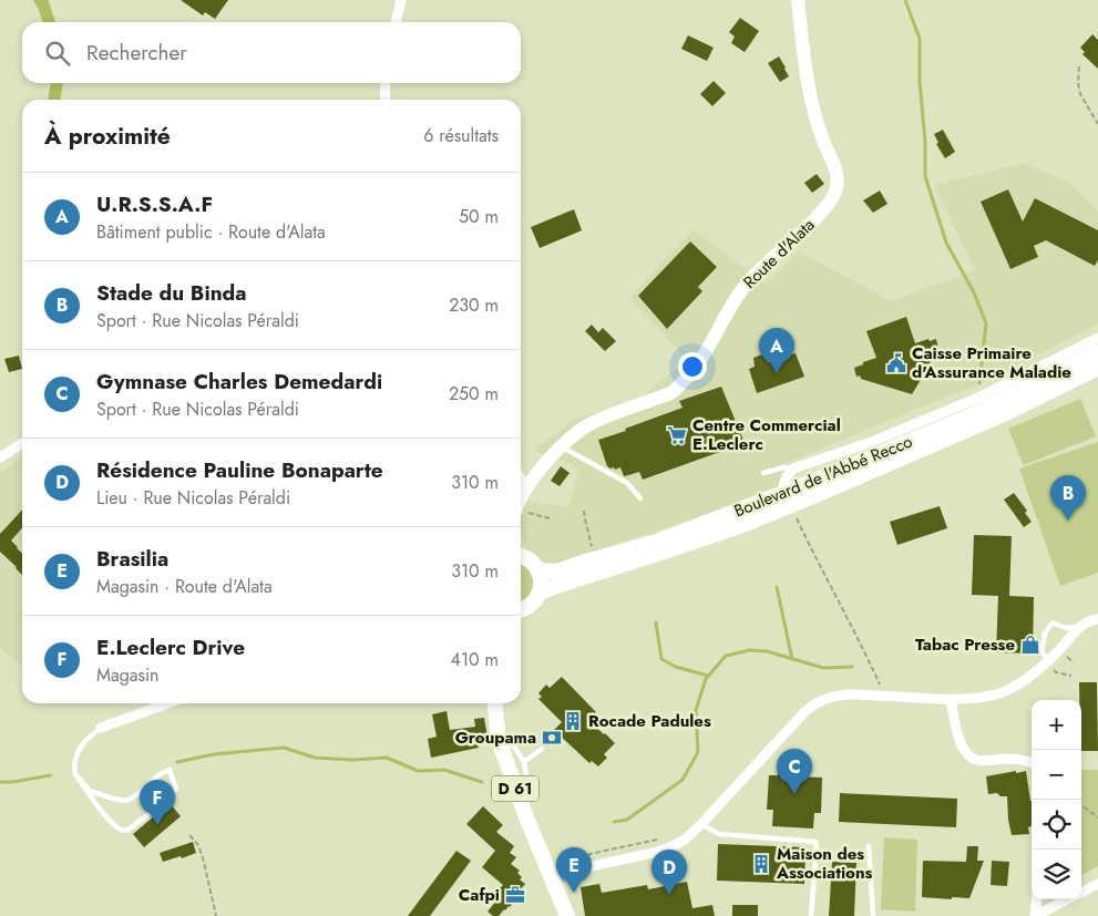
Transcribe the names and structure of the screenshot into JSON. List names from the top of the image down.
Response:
{
  "streets": {
    "main road": ["Boulevard de l'Abbé Recco", "D 61"],
    "street": ["Route d'Alata"]
  },
  "places": {
    "public building": ["Caisse Primaire d'Assurance Maladie"],
    "supermarket": ["Centre Commercial E.Leclerc"],
    "shop": ["Tabac Presse"],
    "building": ["Rocade Padules", "Maison des Associations"],
    "bank": ["Groupama"],
    "office": ["Cafpi"]
  },
  "page": {
    "search": "Rechercher",
    "heading": ["À proximité", "6 résultats"],
    "list": [
      {
        "mark": "A",
        "name": "U.R.S.S.A.F",
        "note": "Bâtiment public · Route d'Alata",
        "value": "50 m"
      },
      {
        "mark": "B",
        "name": "Stade du Binda",
        "note": "Sport · Rue Nicolas Péraldi",
        "value": "230 m"
      },
      {
        "mark": "C",
        "name": "Gymnase Charles Demedardi",
        "note": "Sport · Rue Nicolas Péraldi",
        "value": "250 m"
      },
      {
        "mark": "D",
        "name": "Résidence Pauline Bonaparte",
        "note": "Lieu · Rue Nicolas Péraldi",
        "value": "310 m"
      },
      {
        "mark": "E",
        "name": "Brasilia",
        "note": "Magasin · Route d'Alata",
        "value": "310 m"
      },
      {
        "mark": "F",
        "name": "E.Leclerc Drive",
        "note": "Magasin",
        "value": "410 m"
      }
    ],
    "pins": [
      "A",
      "B",
      "C",
      "F",
      "E",
      "D"
    ],
    "map_buttons": ["+", "−"]
  }
}
